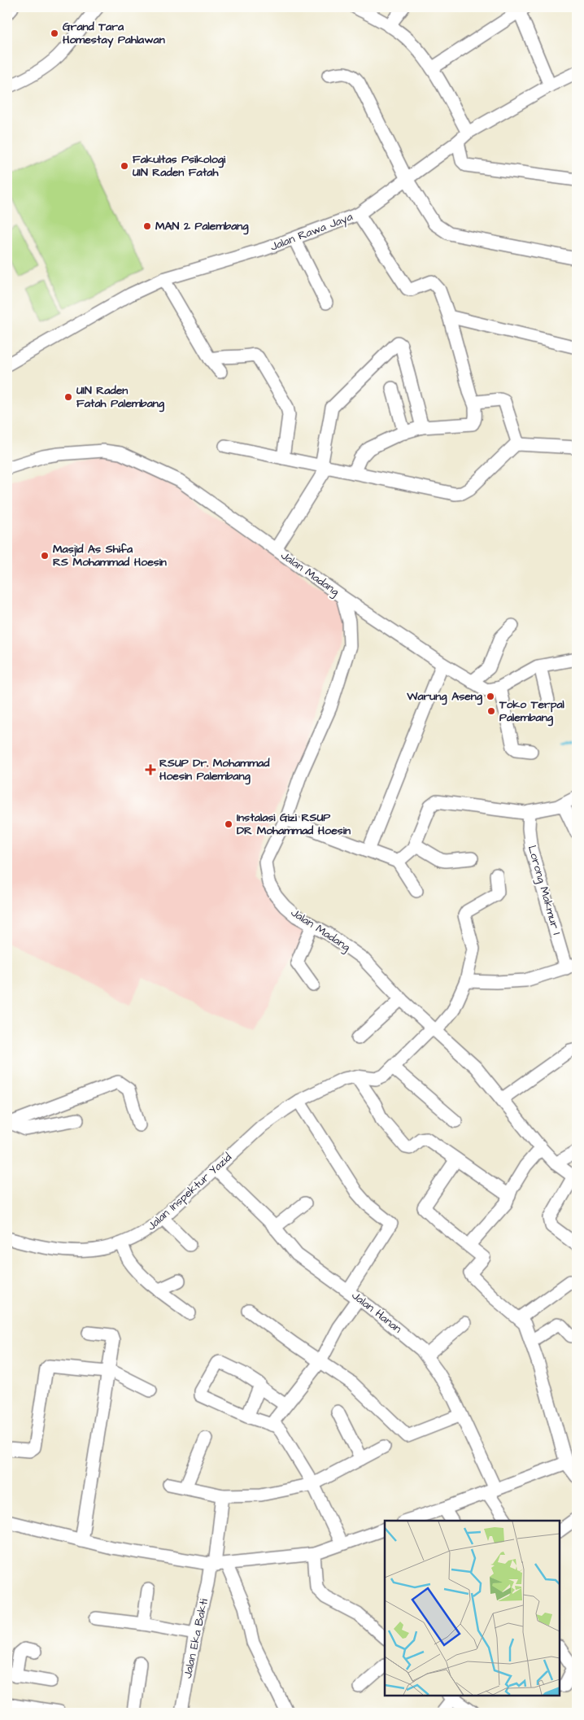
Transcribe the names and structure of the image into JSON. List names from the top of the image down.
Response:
{
  "streets": {
    "street": [
      "Jalan Rawa Jaya",
      "Jalan Madang",
      "Lorong Makmur I",
      "Jalan Inspektur Yazid",
      "Jalan Hanan",
      "Jalan Eka Bakti"
    ]
  },
  "crossings": [
    ["Jalan Inspektur Yazid", "Jalan Hanan"]
  ],
  "places": {
    "other": [
      "Grand Tara Homestay Pahlawan",
      "Fakultas Psikologi UIN Raden Fatah",
      "MAN 2 Palembang",
      "UIN Raden Fatah Palembang",
      "Masjid As Shifa RS Mohammad Hoesin",
      "Warung Aseng",
      "Toko Terpal Palembang",
      "Instalasi Gizi RSUP DR Mohammad Hoesin"
    ],
    "health": ["RSUP Dr. Mohammad Hoesin Palembang"]
  }
}
